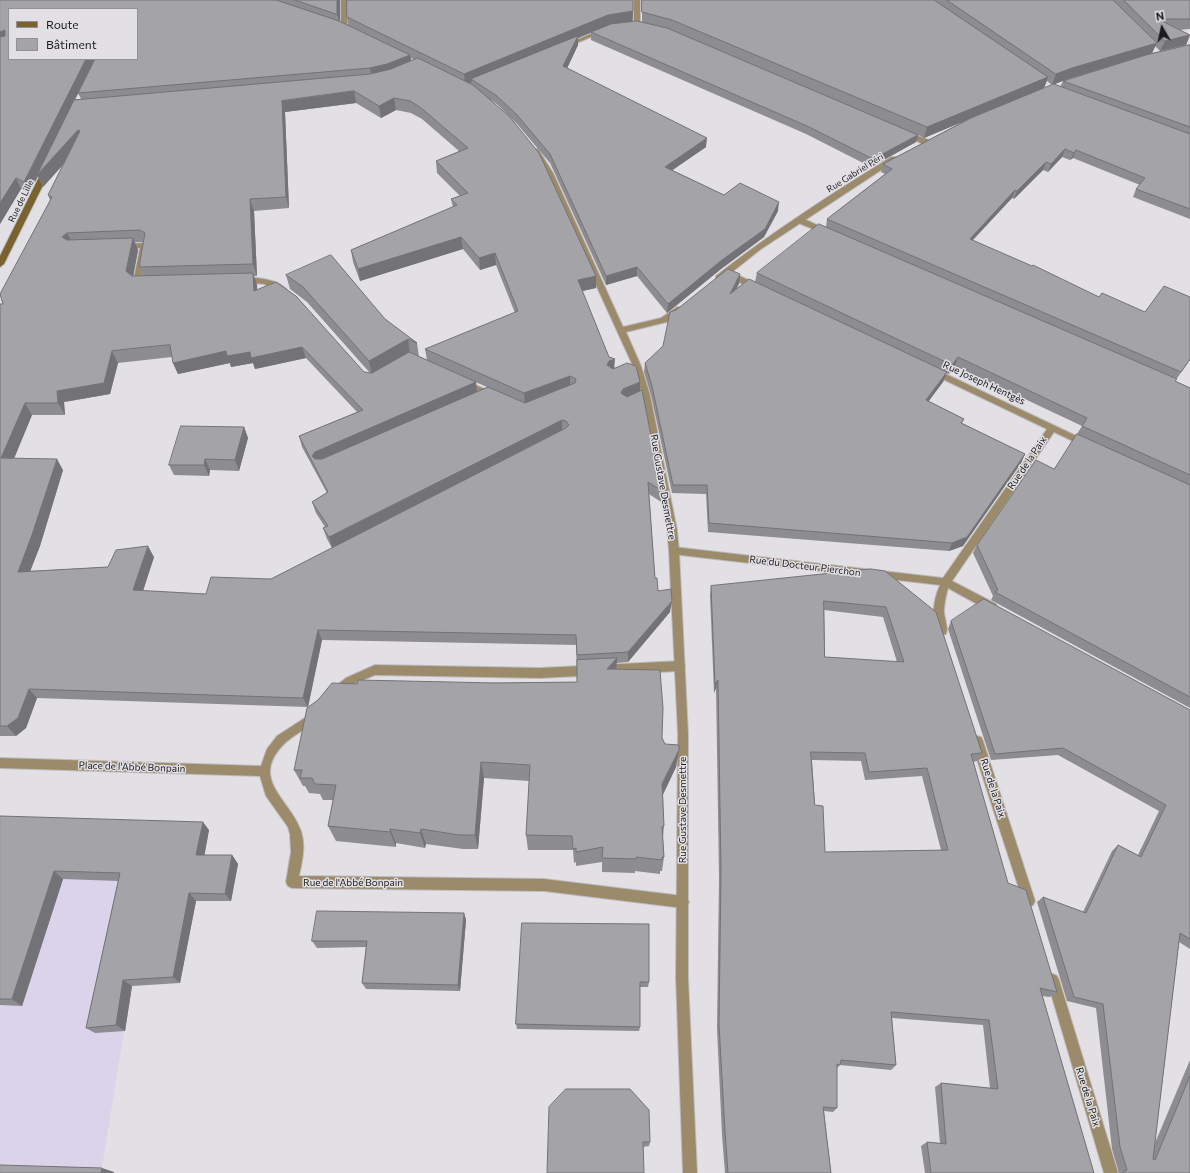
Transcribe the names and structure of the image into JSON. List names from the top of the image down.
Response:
{
  "streets": {
    "main road": ["Rue de Lille"],
    "street": [
      "Rue Gabriel Péri",
      "Rue Joseph Hentgès",
      "Rue de la Paix",
      "Rue Gustave Desmettre",
      "Rue du Docteur Pierchon",
      "Place de l'Abbé Bonpain",
      "Rue de l'Abbé Bonpain"
    ]
  },
  "crossings": [
    ["Rue Joseph Hentgès", "Rue de la Paix"],
    ["Rue de la Paix", "Rue du Docteur Pierchon"],
    ["Rue Gustave Desmettre", "Rue du Docteur Pierchon"],
    ["Rue Gustave Desmettre", "Rue de l'Abbé Bonpain"],
    ["Place de l'Abbé Bonpain", "Rue de l'Abbé Bonpain"]
  ],
  "legend": ["Route", "Bâtiment"],
  "north": "top"
}
